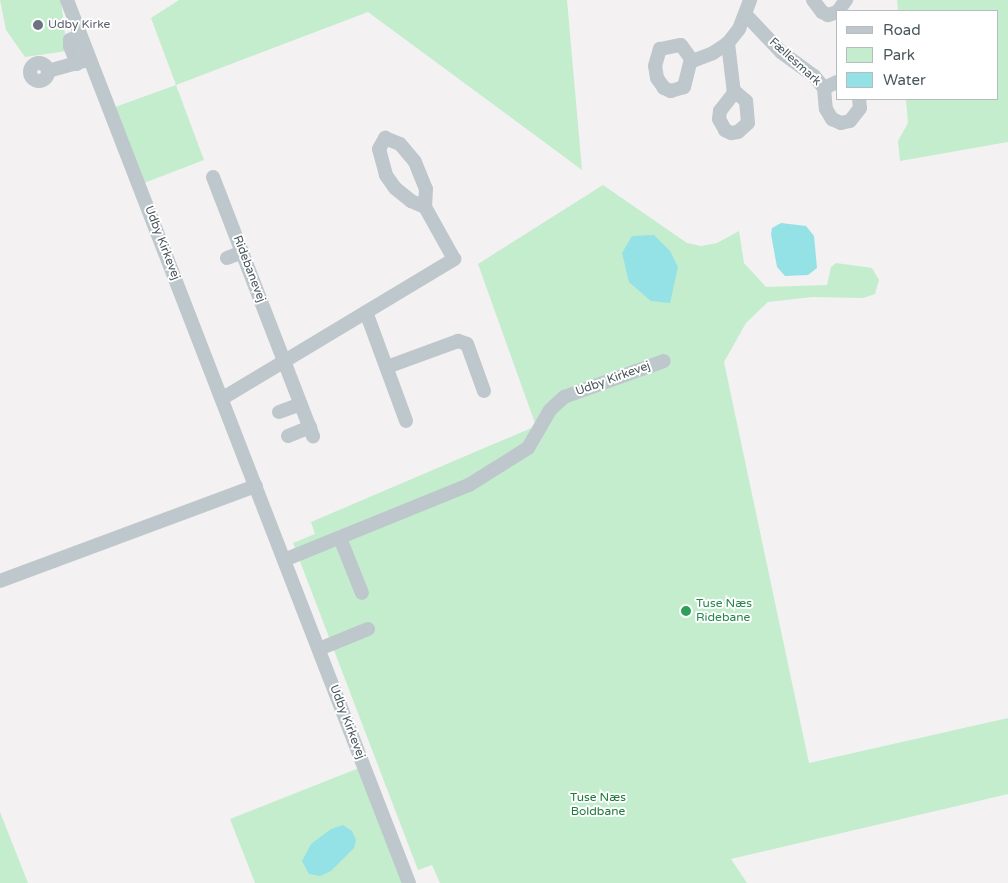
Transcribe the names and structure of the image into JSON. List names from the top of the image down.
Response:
{
  "streets": {
    "street": ["Fællesmark", "Udby Kirkevej", "Ridebanevej"]
  },
  "parks": ["Tuse Næs Boldbane"],
  "places": ["Udby Kirke", "Tuse Næs Ridebane"],
  "legend": ["Road", "Park", "Water"]
}
